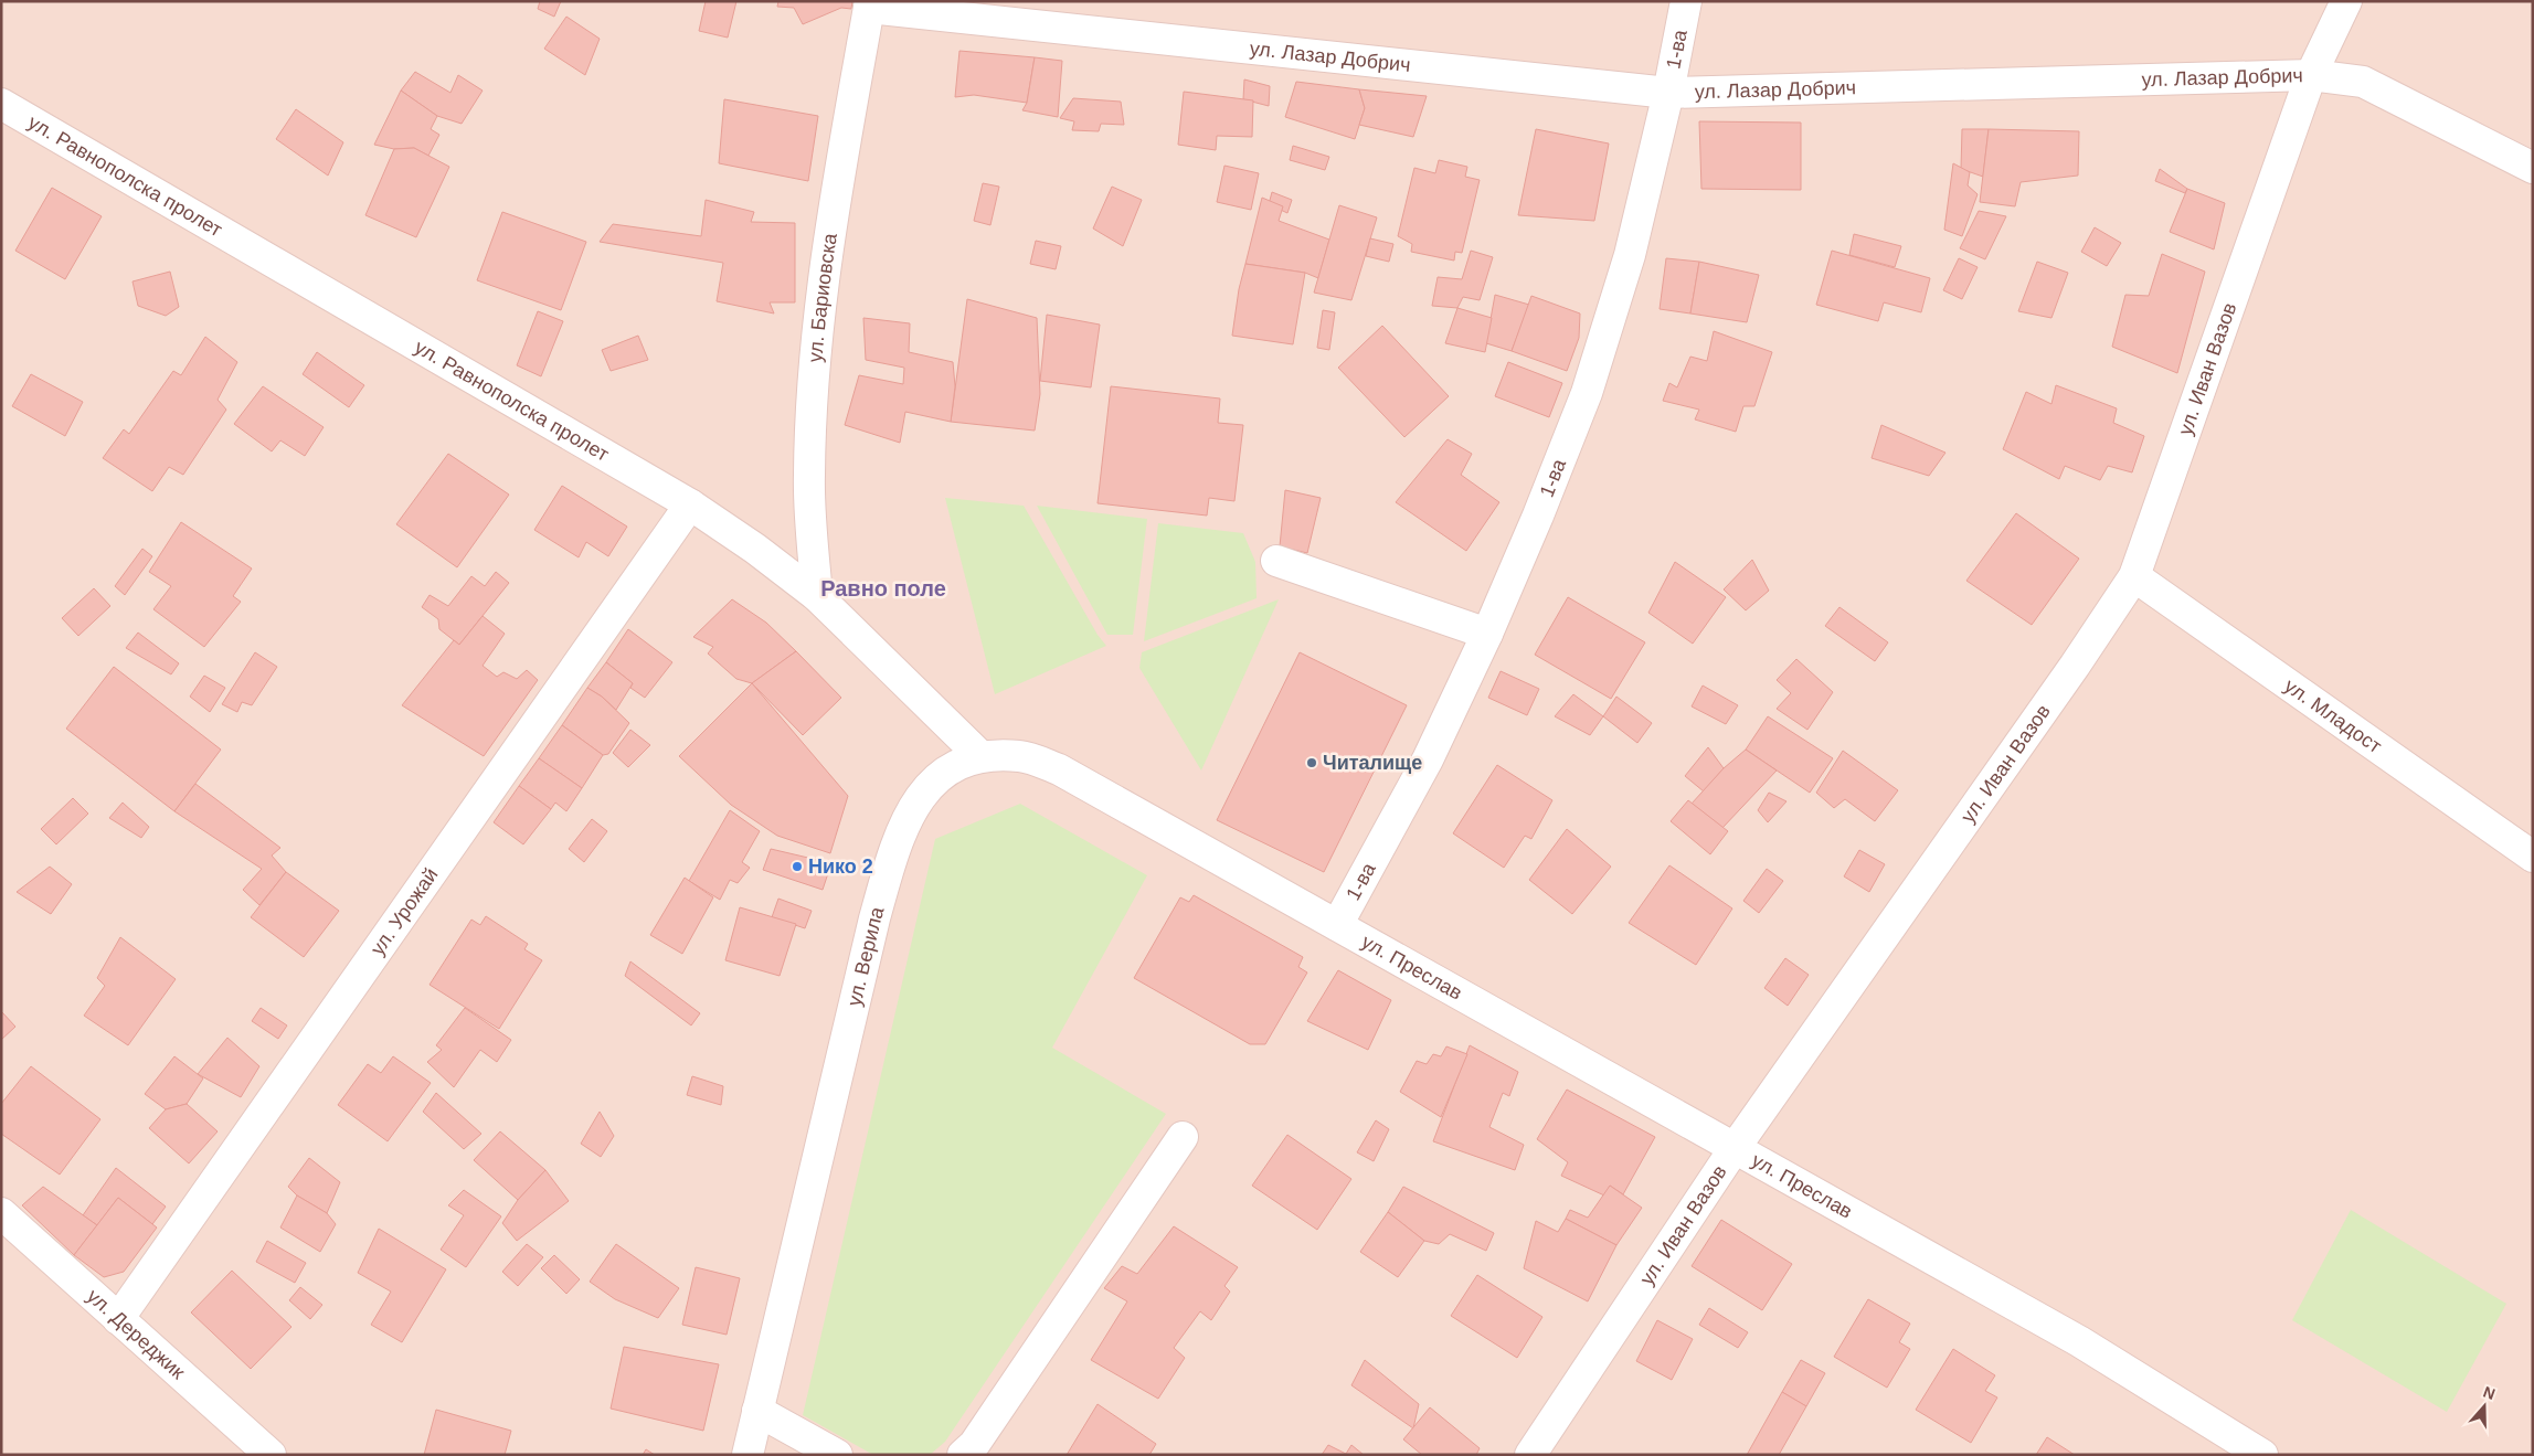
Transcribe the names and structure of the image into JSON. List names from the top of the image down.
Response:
{
  "streets": {
    "street": [
      "1-ва",
      "ул. Лазар Добрич",
      "ул. Равнополска пролет",
      "ул. Бариовска",
      "ул. Иван Вазов",
      "ул. Младост",
      "ул. Урожай",
      "ул. Верила",
      "ул. Преслав",
      "ул. Дереджик"
    ]
  },
  "crossings": [
    ["1-ва", "ул. Лазар Добрич"],
    ["1-ва", "ул. Верила"],
    ["1-ва", "ул. Преслав"],
    ["ул. Лазар Добрич", "ул. Бариовска"],
    ["ул. Лазар Добрич", "ул. Иван Вазов"],
    ["ул. Равнополска пролет", "ул. Бариовска"],
    ["ул. Равнополска пролет", "ул. Урожай"],
    ["ул. Равнополска пролет", "ул. Верила"],
    ["ул. Иван Вазов", "ул. Младост"],
    ["ул. Иван Вазов", "ул. Преслав"],
    ["ул. Урожай", "ул. Дереджик"],
    ["ул. Верила", "ул. Преслав"]
  ],
  "districts": ["Равно поле"],
  "places": ["Читалище", "Нико 2"],
  "north": "top"
}
